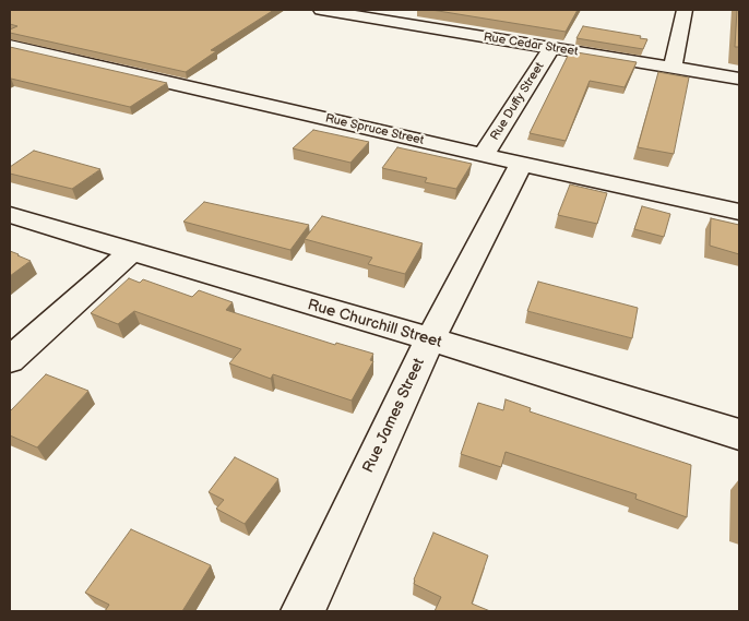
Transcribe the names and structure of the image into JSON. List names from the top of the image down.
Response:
{
  "streets": {
    "street": [
      "Rue Cedar Street",
      "Rue Duffy Street",
      "Rue Spruce Street",
      "Rue Churchill Street",
      "Rue James Street"
    ]
  },
  "crossings": [
    ["Rue Cedar Street", "Rue Duffy Street"],
    ["Rue Duffy Street", "Rue Spruce Street"],
    ["Rue Spruce Street", "Rue James Street"],
    ["Rue Churchill Street", "Rue James Street"]
  ]
}
